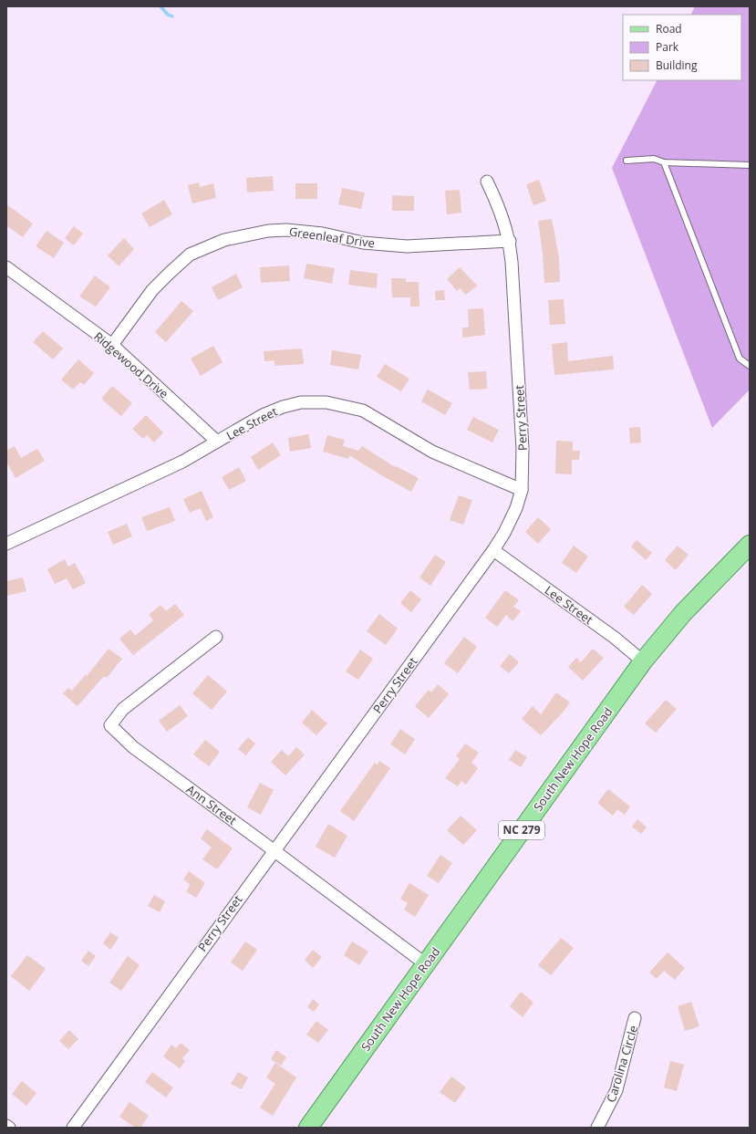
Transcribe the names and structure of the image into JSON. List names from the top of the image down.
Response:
{
  "streets": {
    "main road": ["South New Hope Road", "NC 279"],
    "street": [
      "Greenleaf Drive",
      "Ridgewood Drive",
      "Perry Street",
      "Lee Street",
      "Ann Street",
      "Carolina Circle"
    ]
  },
  "crossings": [
    ["Greenleaf Drive", "Ridgewood Drive"],
    ["Greenleaf Drive", "Perry Street"],
    ["Ridgewood Drive", "Lee Street"],
    ["Perry Street", "Lee Street"],
    ["Perry Street", "Ann Street"],
    ["Lee Street", "South New Hope Road"],
    ["South New Hope Road", "Ann Street"]
  ],
  "legend": ["Road", "Park", "Building"]
}
